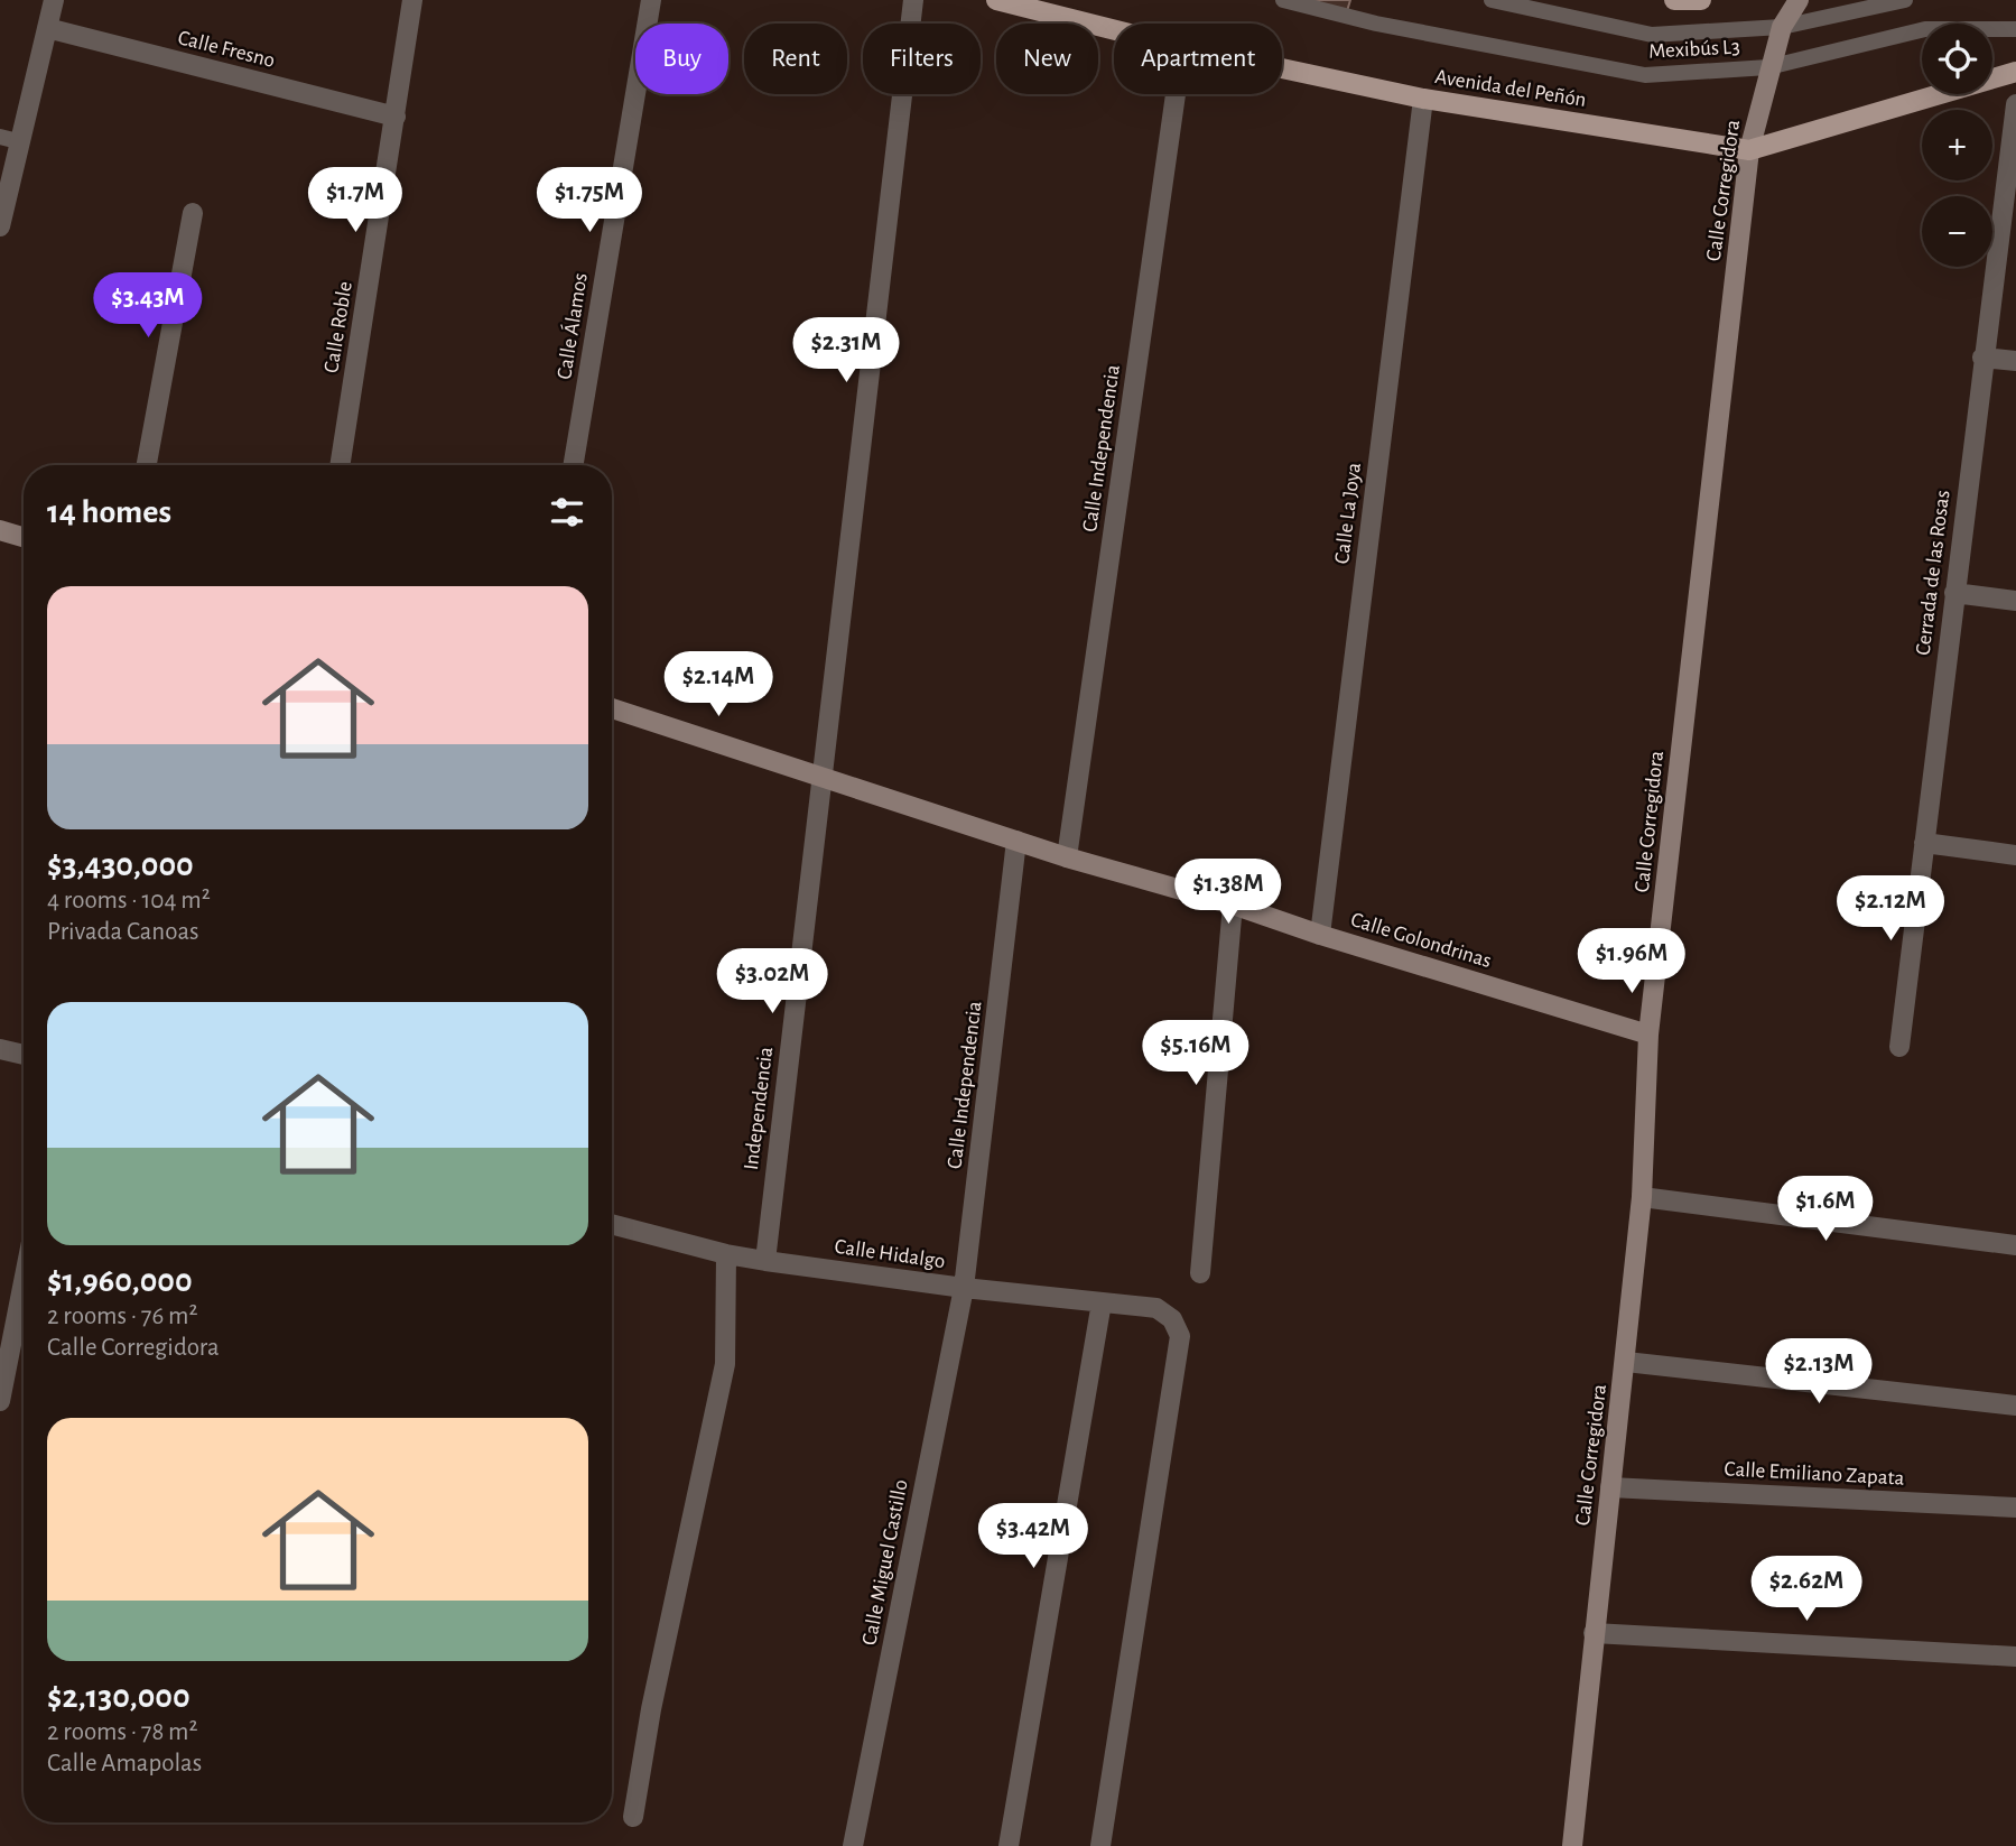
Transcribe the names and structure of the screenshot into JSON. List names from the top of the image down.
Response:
{
  "streets": {
    "main road": ["Avenida del Peñón", "Calle Corregidora", "Calle Golondrinas"],
    "street": [
      "Calle Fresno",
      "Calle Álamos",
      "Calle Roble",
      "Calle Independencia",
      "Calle La Joya",
      "Cerrada de las Rosas",
      "Independencia",
      "Calle Hidalgo",
      "Calle Emiliano Zapata",
      "Calle Miguel Castillo"
    ],
    "lane": ["Mexibús L3"]
  },
  "crossings": [
    ["Calle Fresno", "Calle Roble"],
    ["Mexibús L3", "Calle Corregidora"],
    ["Avenida del Peñón", "Calle Corregidora"],
    ["Avenida del Peñón", "Calle La Joya"],
    ["Calle Corregidora", "Calle Golondrinas"],
    ["Calle Corregidora", "Calle Emiliano Zapata"],
    ["Calle Independencia", "Calle Golondrinas"],
    ["Calle Independencia", "Calle Hidalgo"],
    ["Calle Independencia", "Calle Miguel Castillo"],
    ["Calle La Joya", "Calle Golondrinas"],
    ["Calle Golondrinas", "Independencia"],
    ["Independencia", "Calle Hidalgo"],
    ["Calle Hidalgo", "Calle Miguel Castillo"]
  ],
  "page": {
    "map_buttons": ["+", "−"],
    "chip": [
      "Buy",
      "Rent",
      "Filters",
      "New",
      "Apartment"
    ],
    "price": [
      "$1.7M",
      "$1.75M",
      "$3.43M",
      "$2.31M",
      "$2.14M",
      "$1.38M",
      "$2.12M",
      "$1.96M",
      "$3.02M",
      "$5.16M",
      "$1.6M",
      "$2.13M",
      "$3.42M",
      "$2.62M"
    ],
    "heading": "14 homes",
    "list": [
      {
        "name": "$3,430,000",
        "note": "4 rooms · 104 m² · Privada Canoas"
      },
      {
        "name": "$1,960,000",
        "note": "2 rooms · 76 m² · Calle Corregidora"
      },
      {
        "name": "$2,130,000",
        "note": "2 rooms · 78 m² · Calle Amapolas"
      }
    ]
  }
}
